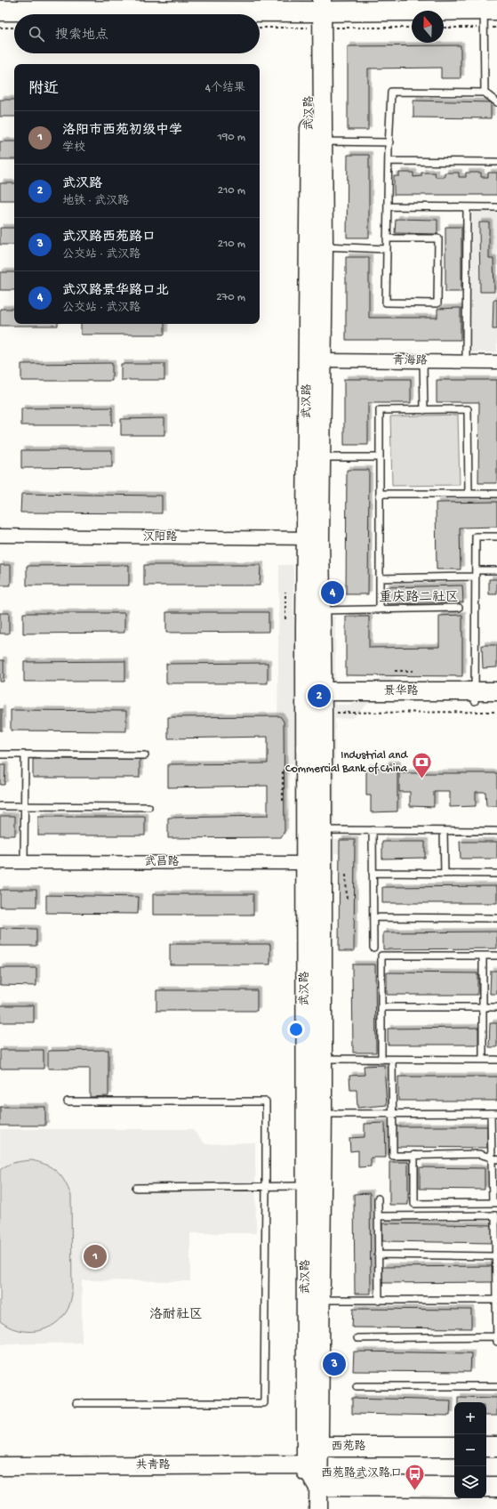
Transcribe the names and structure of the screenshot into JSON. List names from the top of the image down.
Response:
{
  "streets": {
    "main road": [
      "武汉路",
      "景华路",
      "西苑路",
      "共青路"
    ],
    "street": ["青海路", "汉阳路", "武昌路"]
  },
  "crossings": [
    ["武汉路", "青海路"],
    ["武汉路", "汉阳路"],
    ["武汉路", "景华路"],
    ["武汉路", "武昌路"],
    ["武汉路", "西苑路"],
    ["武汉路", "共青路"],
    ["西苑路", "共青路"]
  ],
  "districts": ["重庆路二社区", "洛耐社区"],
  "places": {
    "bank": ["Industrial and Commercial Bank of China"],
    "bus stop": ["西苑路武汉路口"]
  },
  "north": "top",
  "page": {
    "search": "搜索地点",
    "heading": ["附近", "4个结果"],
    "list": [
      {
        "mark": "1",
        "name": "洛阳市西苑初级中学",
        "note": "学校",
        "value": "190 m"
      },
      {
        "mark": "2",
        "name": "武汉路",
        "note": "地铁 · 武汉路",
        "value": "210 m"
      },
      {
        "mark": "3",
        "name": "武汉路西苑路口",
        "note": "公交站 · 武汉路",
        "value": "210 m"
      },
      {
        "mark": "4",
        "name": "武汉路景华路口北",
        "note": "公交站 · 武汉路",
        "value": "270 m"
      }
    ],
    "pins": [
      "4",
      "2",
      "1",
      "3"
    ],
    "map_buttons": ["+", "−"]
  }
}
